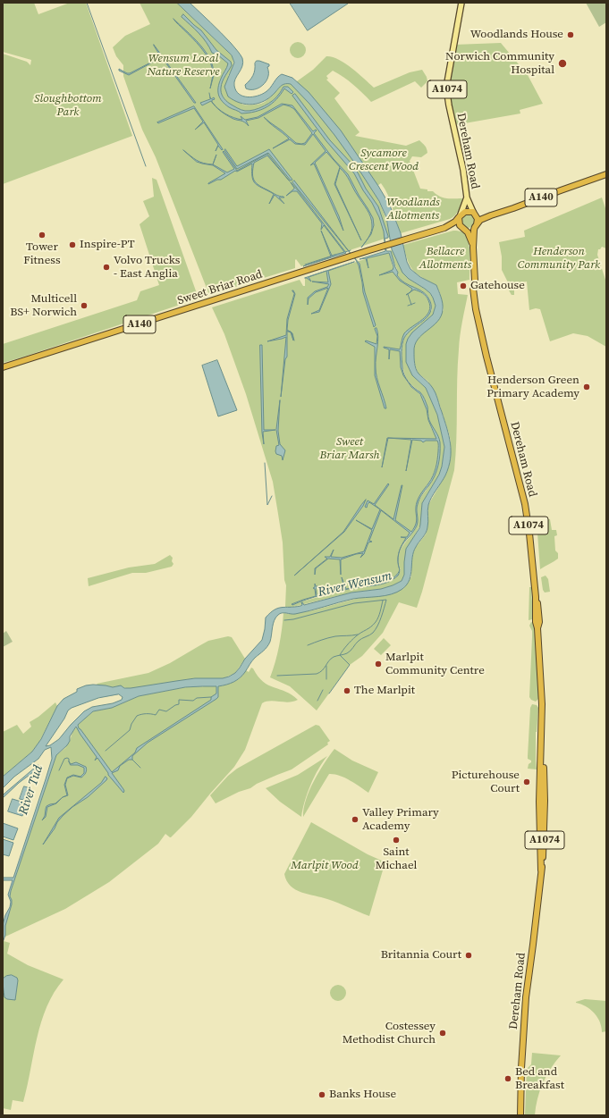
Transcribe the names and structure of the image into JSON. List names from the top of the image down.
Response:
{
  "streets": {
    "highway": [
      "A1074",
      "Dereham Road",
      "A140",
      "Sweet Briar Road"
    ]
  },
  "crossings": [
    ["Dereham Road", "A140"],
    ["Dereham Road", "Sweet Briar Road"],
    ["A140", "Sweet Briar Road"]
  ],
  "water": ["River Wensum", "River Tud"],
  "parks": [
    "Wensum Local Nature Reserve",
    "Sloughbottom Park",
    "Sycamore Crescent Wood",
    "Woodlands Allotments",
    "Bellacre Allotments",
    "Henderson Community Park",
    "Sweet Briar Marsh",
    "Marlpit Wood"
  ],
  "places": [
    "Woodlands House",
    "Norwich Community Hospital",
    "Tower Fitness",
    "Inspire-PT",
    "Volvo Trucks - East Anglia",
    "Gatehouse",
    "Multicell BS+ Norwich",
    "Henderson Green Primary Academy",
    "Marlpit Community Centre",
    "The Marlpit",
    "Picturehouse Court",
    "Valley Primary Academy",
    "Saint Michael",
    "Britannia Court",
    "Costessey Methodist Church",
    "Bed and Breakfast",
    "Banks House"
  ]
}
